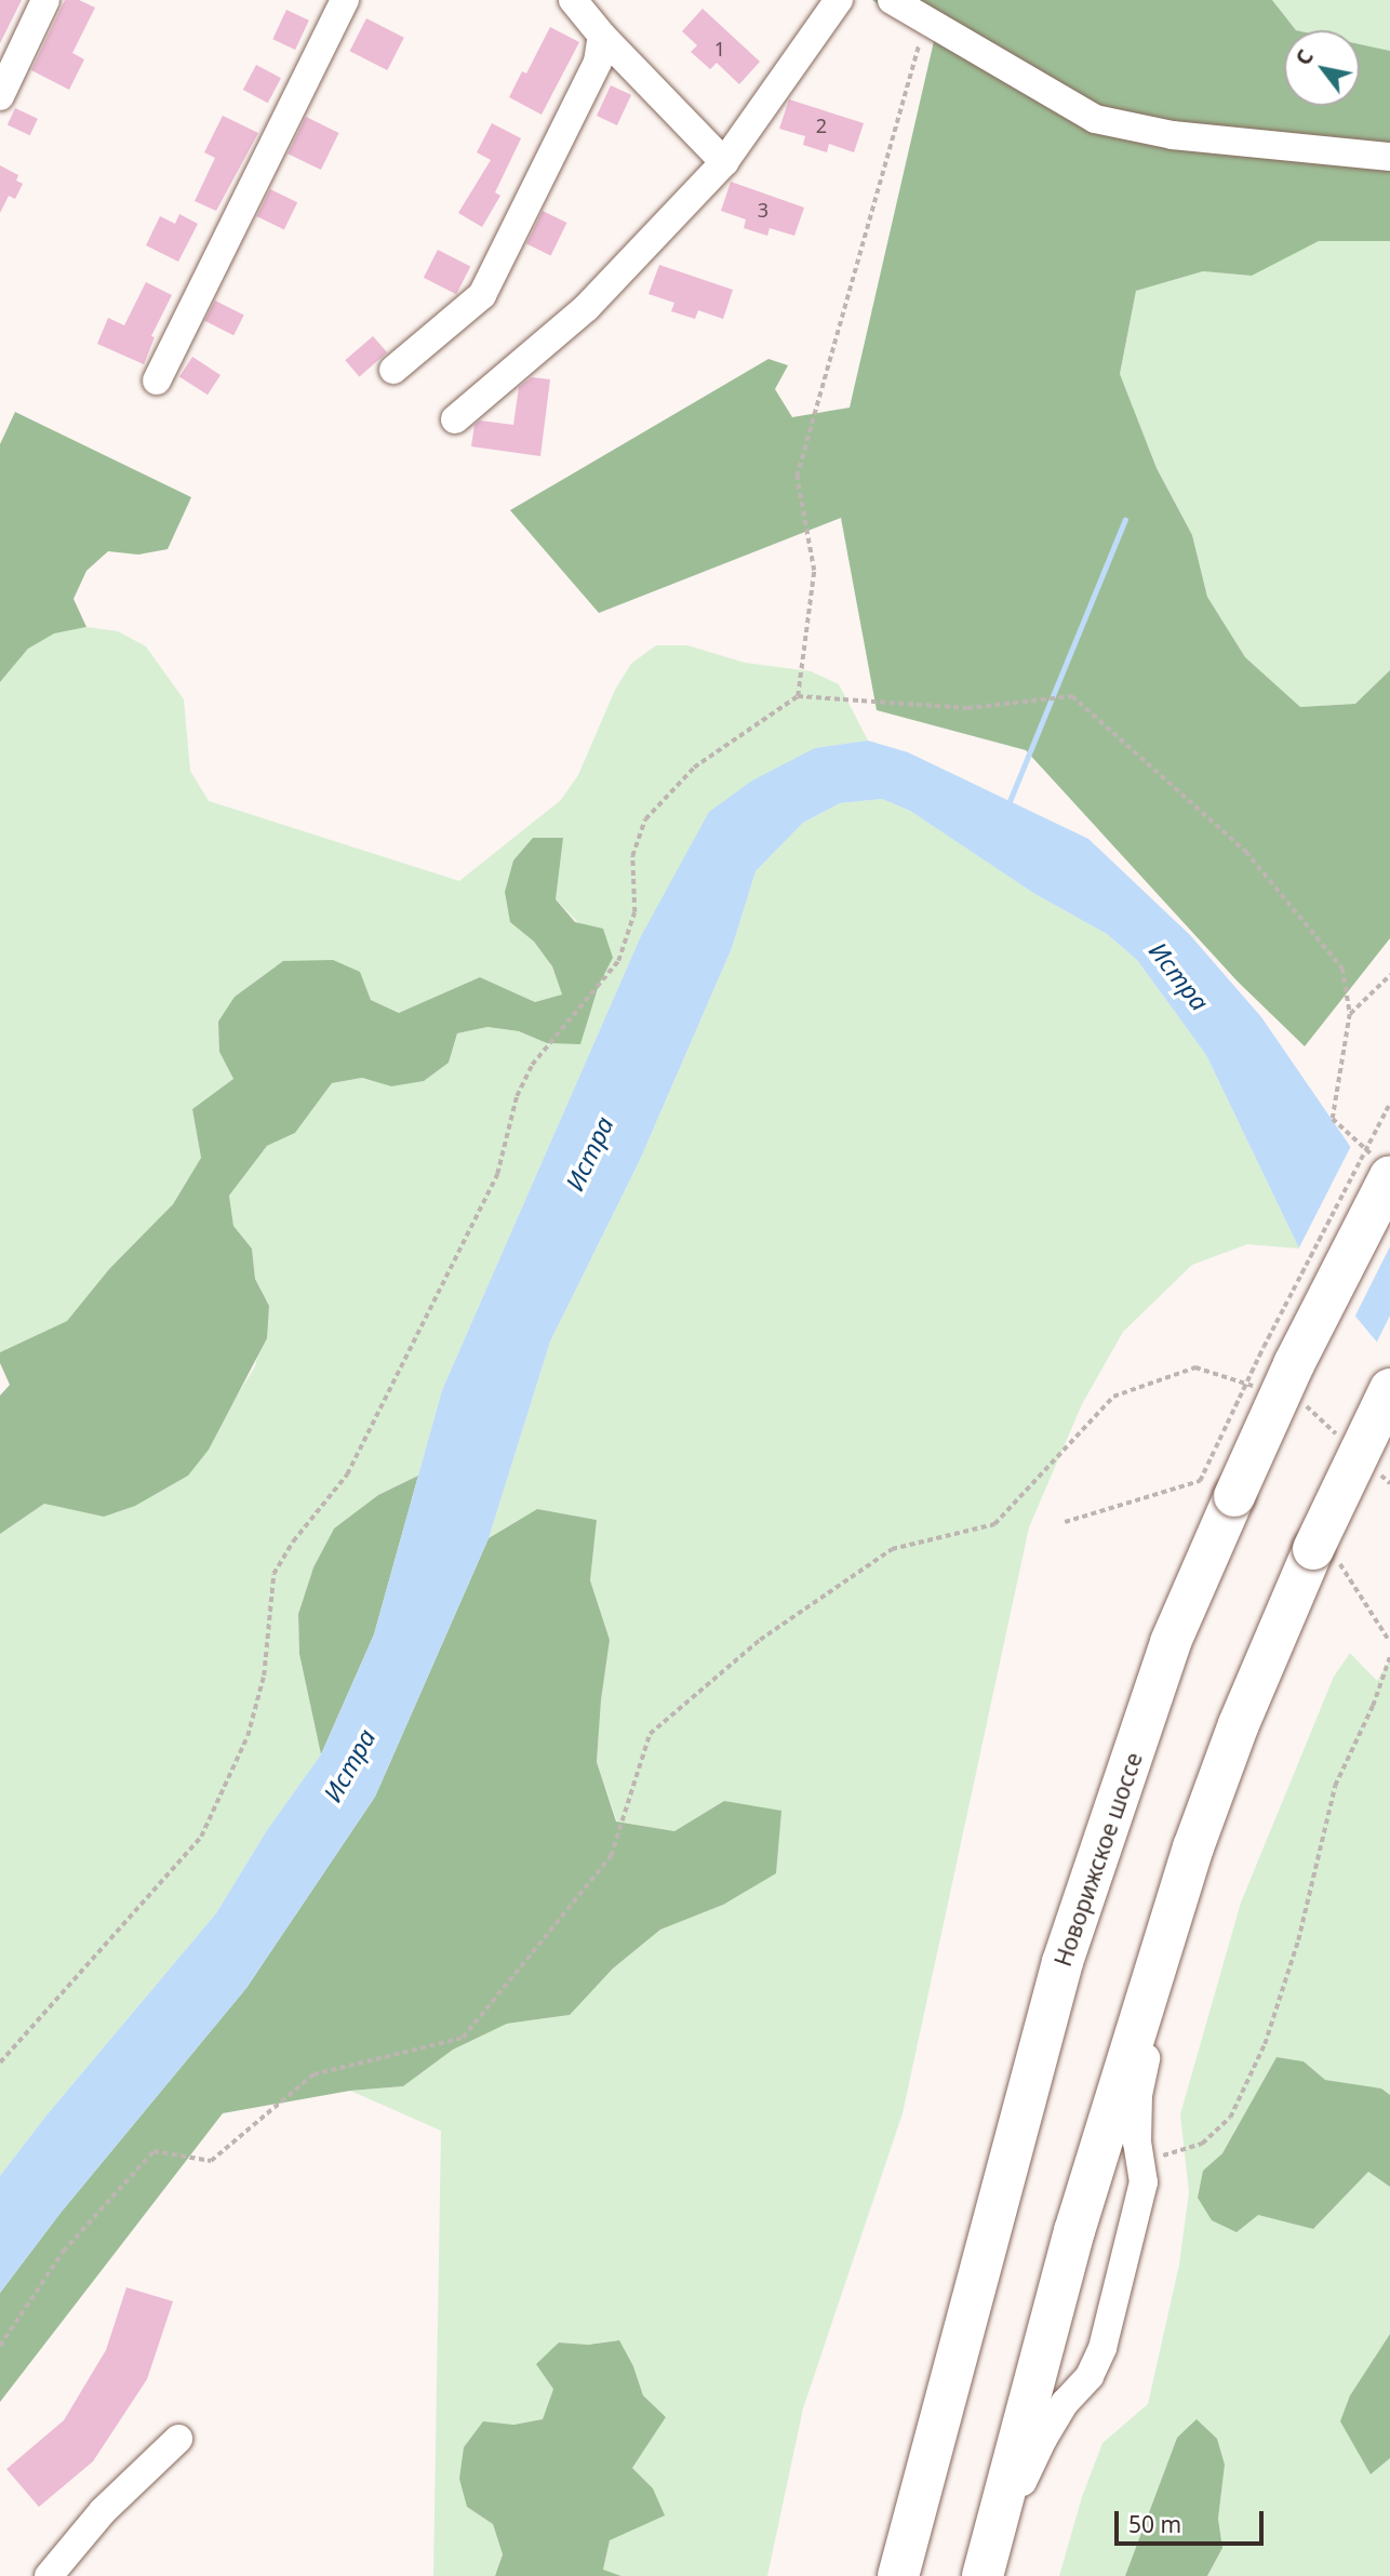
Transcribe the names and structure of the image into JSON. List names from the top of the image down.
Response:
{
  "streets": {
    "highway": ["Новорижское шоссе"]
  },
  "water": ["Истра"],
  "house_numbers": ["1", "2", "3"],
  "scale_bar": "50 m",
  "north": "top left"
}
